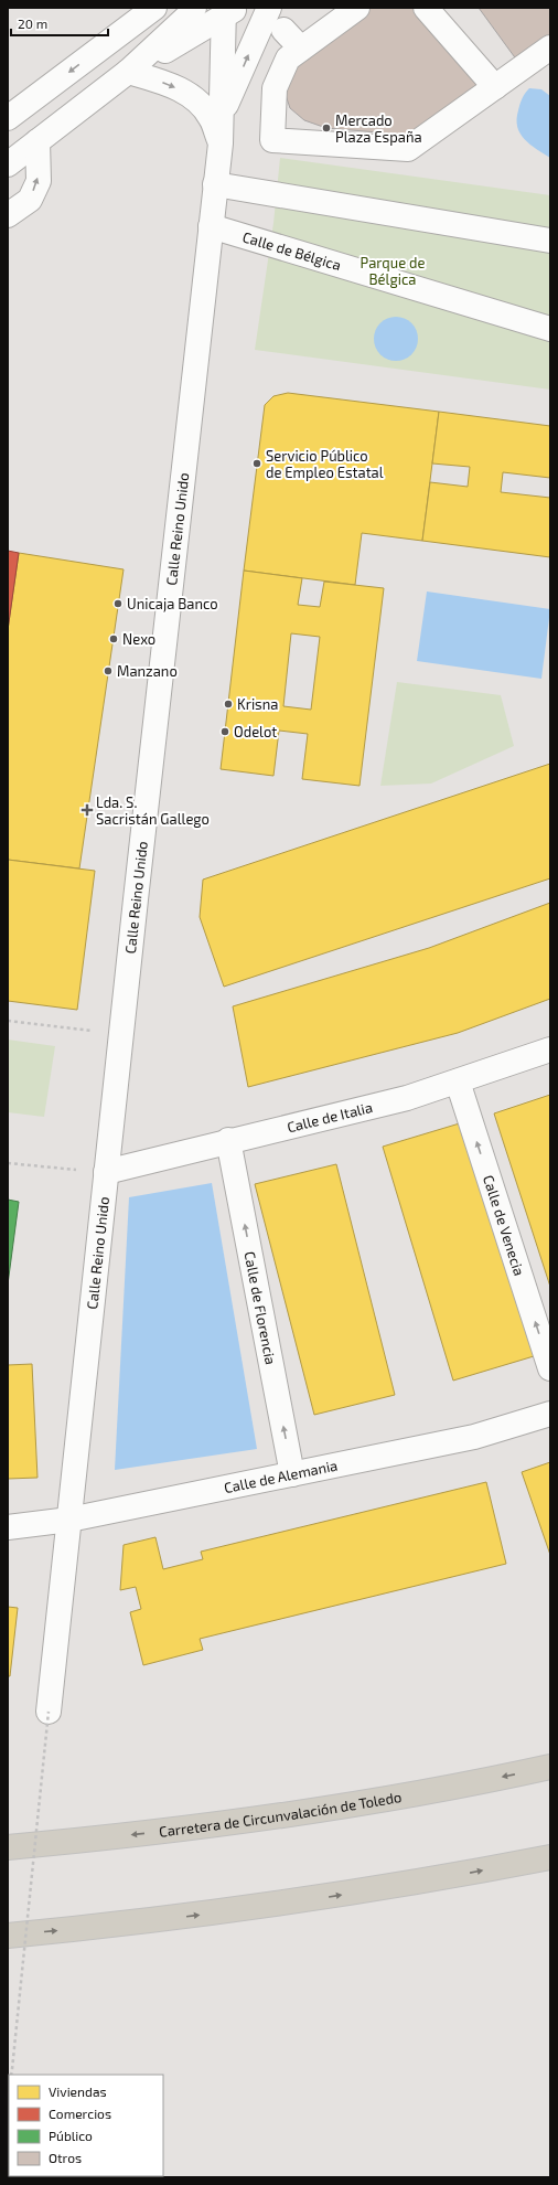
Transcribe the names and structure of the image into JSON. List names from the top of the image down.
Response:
{
  "streets": {
    "highway": ["Carretera de Circunvalación de Toledo"],
    "street": [
      "Calle de Bélgica",
      "Calle Reino Unido",
      "Calle de Italia",
      "Calle de Venecia",
      "Calle de Florencia",
      "Calle de Alemania"
    ]
  },
  "crossings": [
    ["Calle de Bélgica", "Calle Reino Unido"],
    ["Calle Reino Unido", "Calle de Italia"],
    ["Calle Reino Unido", "Calle de Alemania"],
    ["Calle de Italia", "Calle de Venecia"],
    ["Calle de Italia", "Calle de Florencia"],
    ["Calle de Florencia", "Calle de Alemania"]
  ],
  "one_way": ["Calle de Venecia", "Calle de Florencia"],
  "parks": ["Parque de Bélgica"],
  "places": {
    "other": [
      "Mercado Plaza España",
      "Servicio Público de Empleo Estatal",
      "Unicaja Banco",
      "Nexo",
      "Manzano",
      "Krisna",
      "Odelot"
    ],
    "health": ["Lda. S. Sacristán Gallego"]
  },
  "legend": [
    "Viviendas",
    "Comercios",
    "Público",
    "Otros"
  ],
  "scale_bar": "20 m"
}
